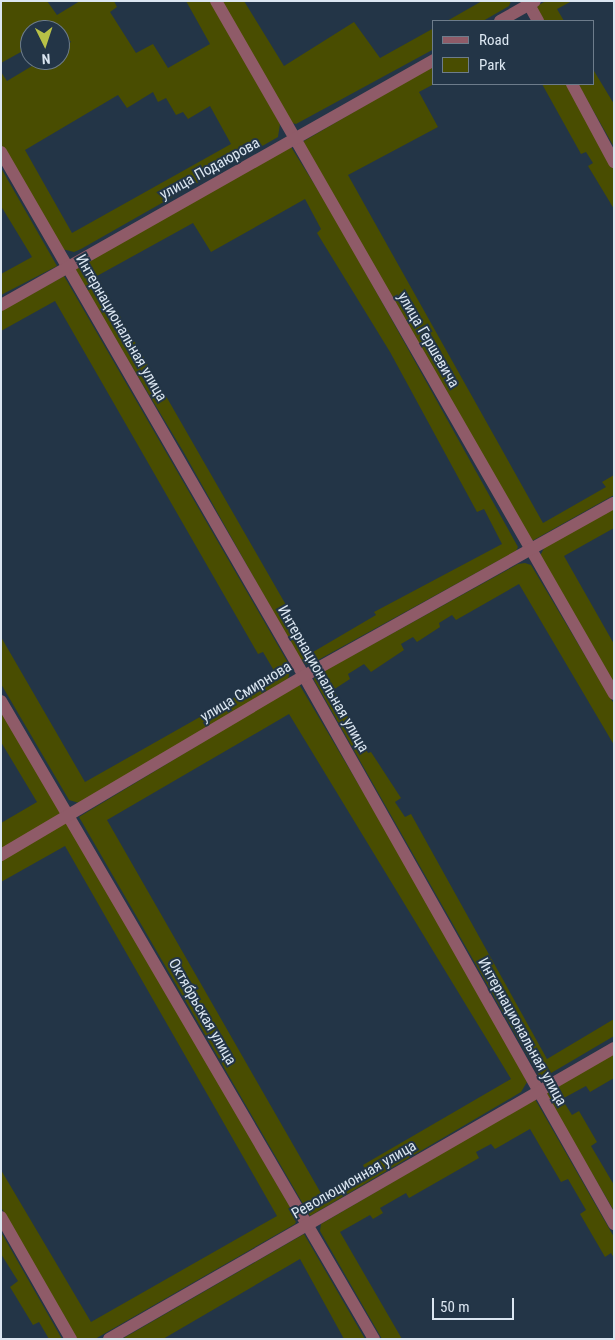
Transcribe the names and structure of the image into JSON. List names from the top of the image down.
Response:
{
  "streets": {
    "street": [
      "улица Подаюрова",
      "Интернациональная улица",
      "улица Гершевича",
      "улица Смирнова",
      "Октябрьская улица",
      "Революционная улица"
    ]
  },
  "crossings": [
    ["улица Подаюрова", "Интернациональная улица"],
    ["улица Подаюрова", "улица Гершевича"],
    ["Интернациональная улица", "улица Смирнова"],
    ["Интернациональная улица", "Революционная улица"],
    ["улица Гершевича", "улица Смирнова"],
    ["улица Смирнова", "Октябрьская улица"],
    ["Октябрьская улица", "Революционная улица"]
  ],
  "legend": ["Road", "Park"],
  "scale_bar": "50 m",
  "north": "bottom"
}
